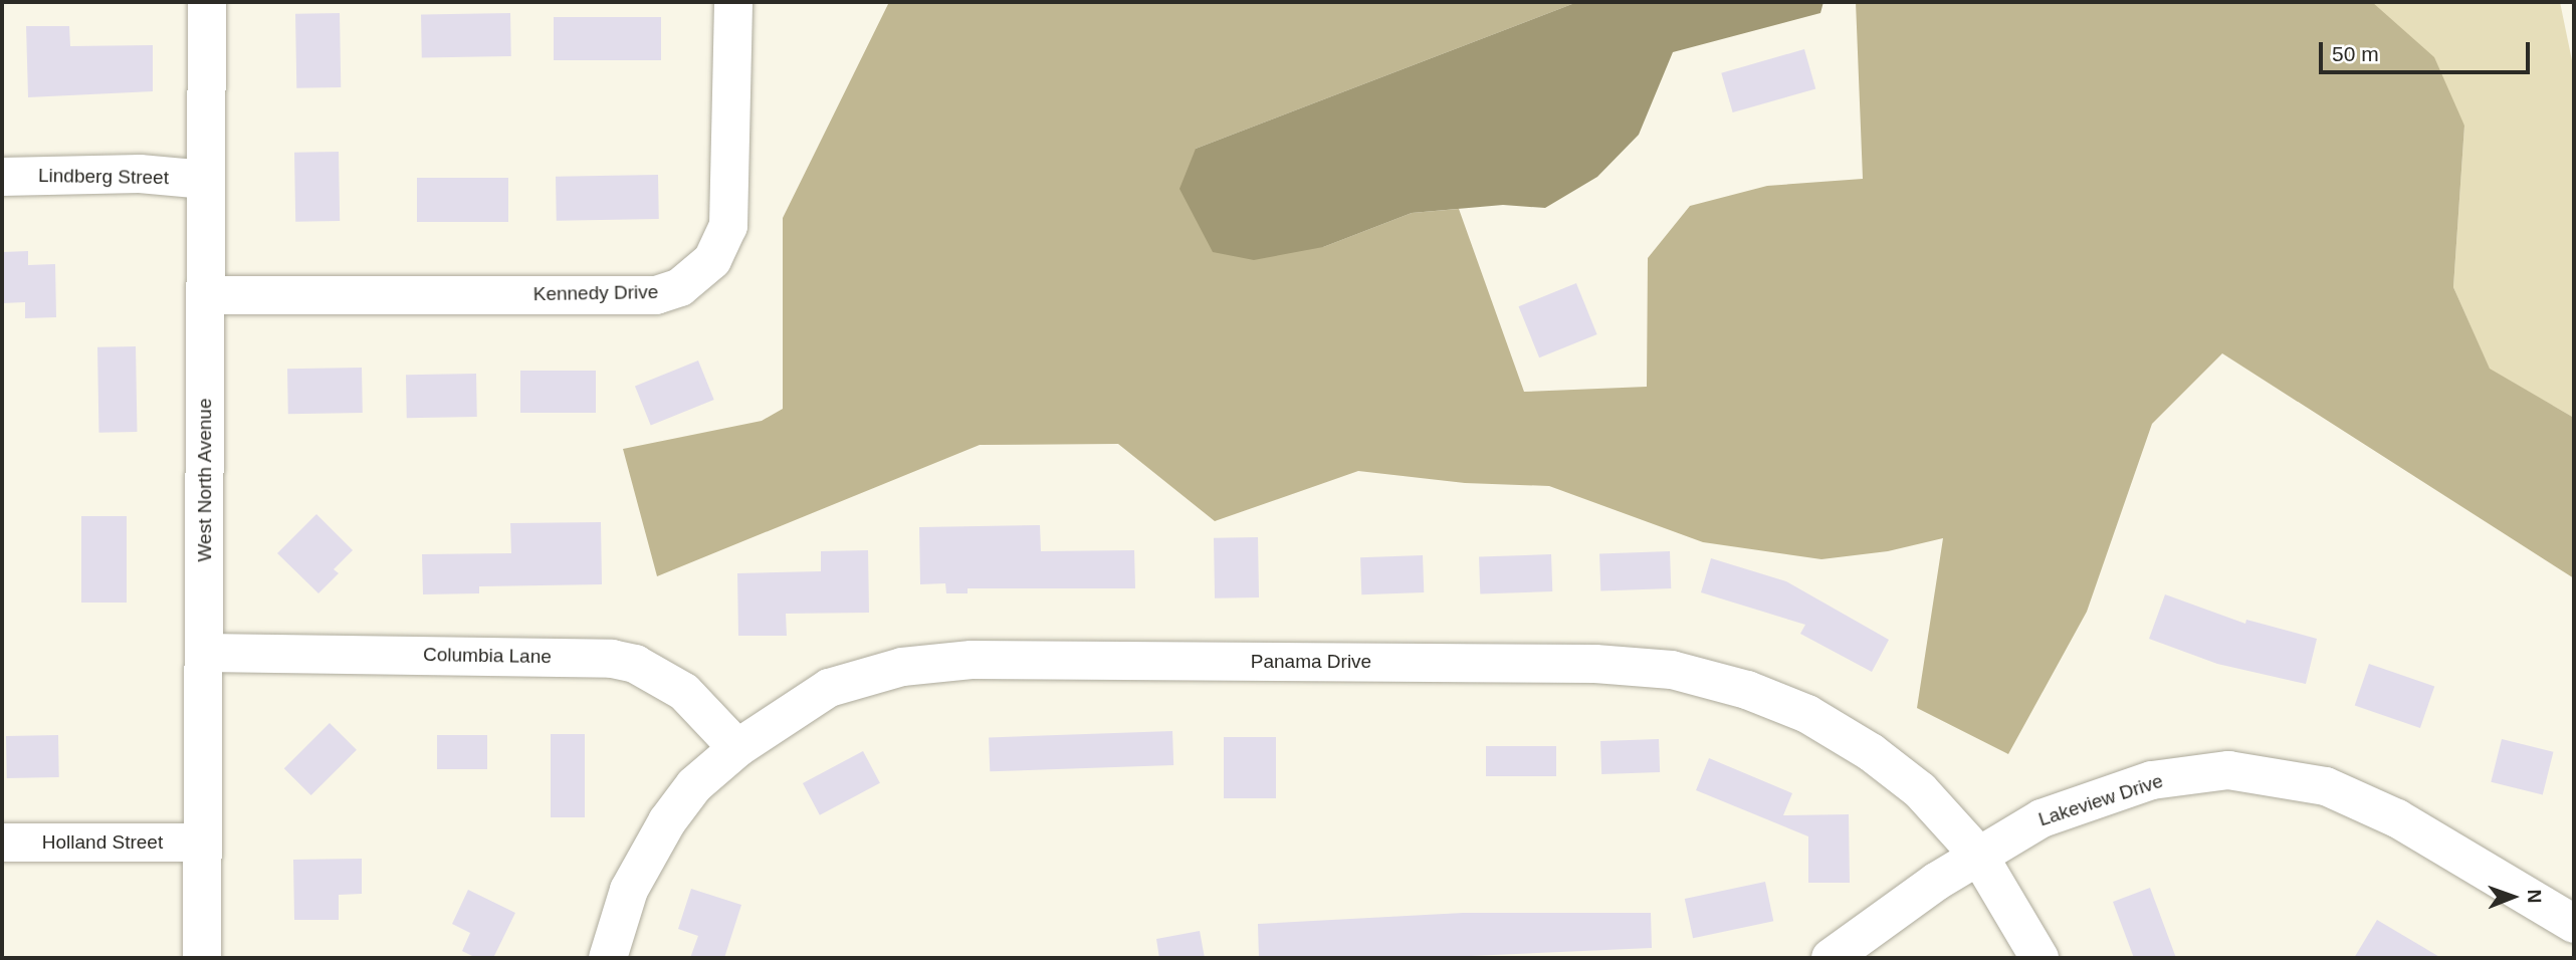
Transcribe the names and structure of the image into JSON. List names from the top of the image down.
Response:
{
  "streets": {
    "street": [
      "Lindberg Street",
      "Kennedy Drive",
      "West North Avenue",
      "Columbia Lane",
      "Panama Drive",
      "Lakeview Drive",
      "Holland Street"
    ]
  },
  "crossings": [
    ["Lindberg Street", "West North Avenue"],
    ["Kennedy Drive", "West North Avenue"],
    ["West North Avenue", "Columbia Lane"],
    ["West North Avenue", "Holland Street"],
    ["Columbia Lane", "Panama Drive"],
    ["Panama Drive", "Lakeview Drive"]
  ],
  "scale_bar": "50 m",
  "north": "right"
}
